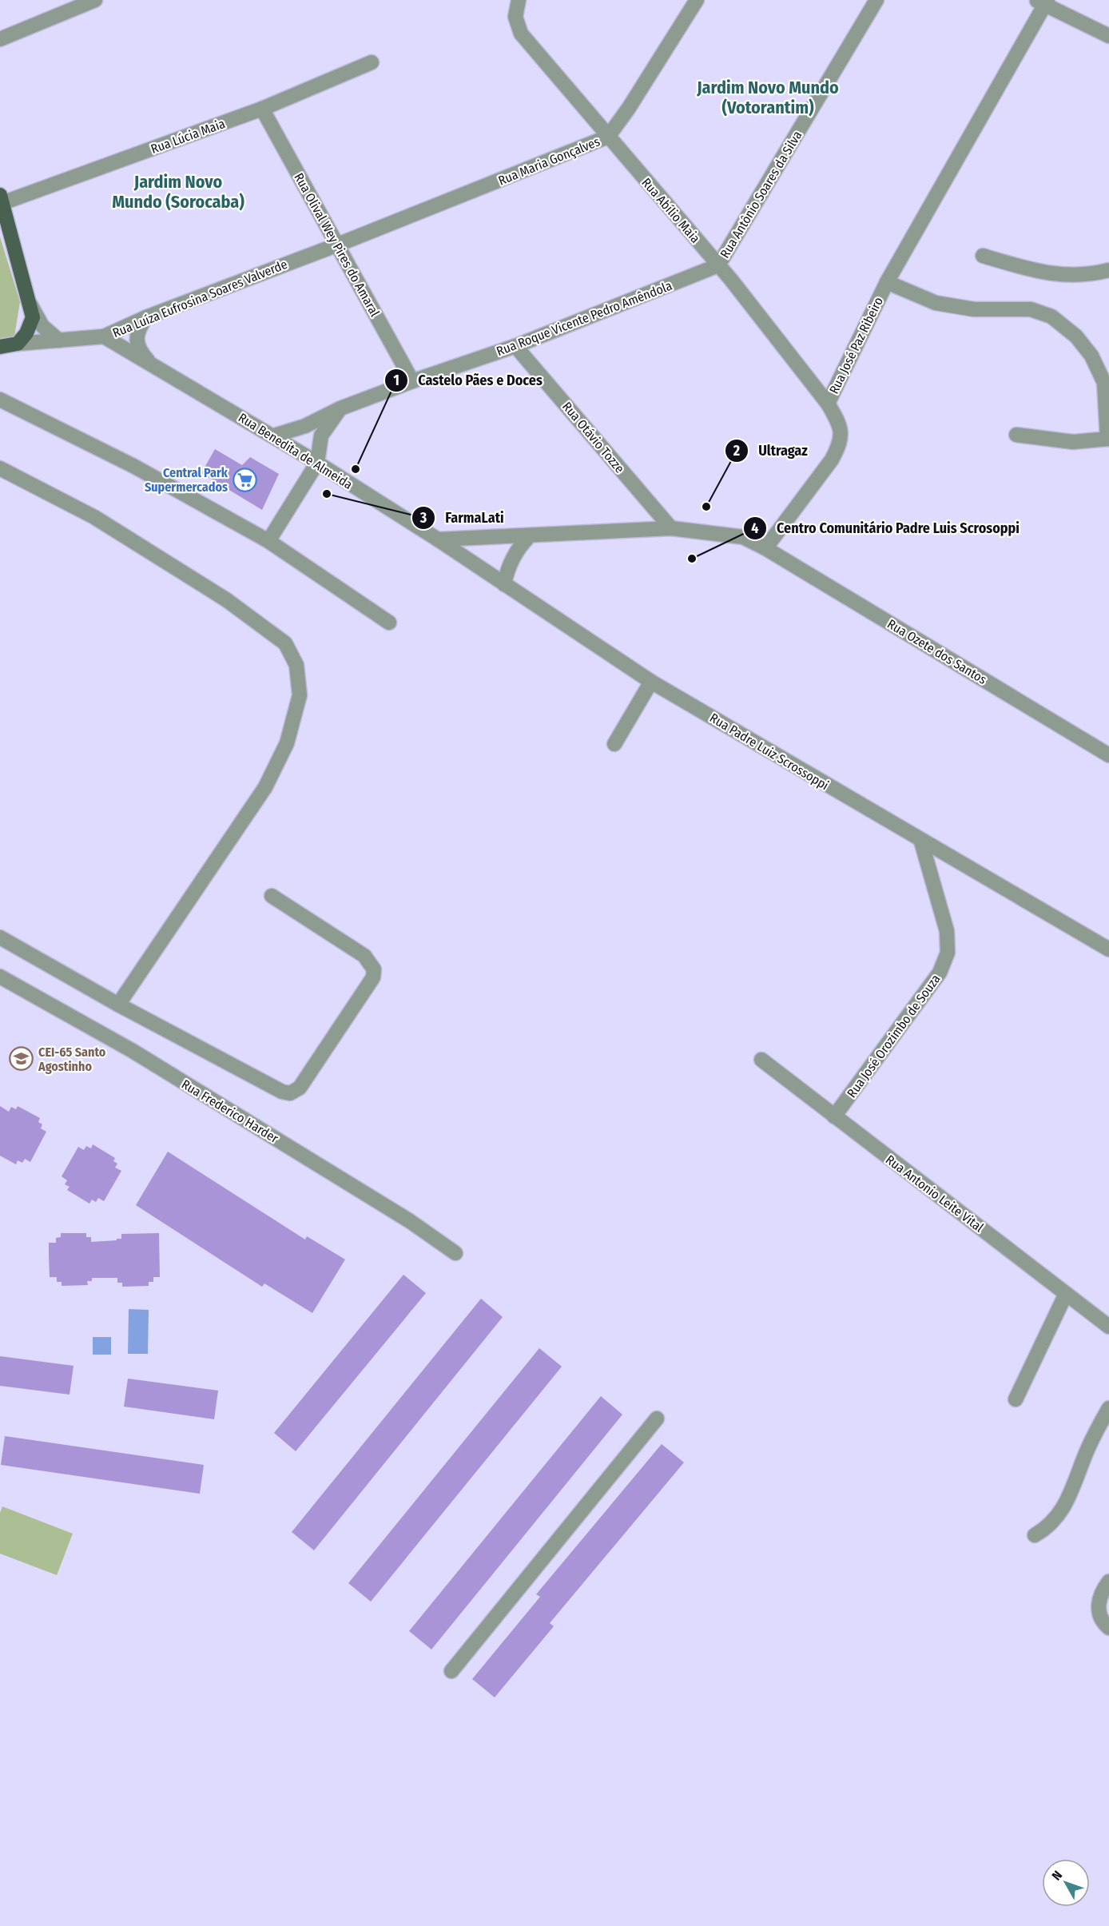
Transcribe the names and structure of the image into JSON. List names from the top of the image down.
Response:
{
  "streets": {
    "street": [
      "Rua Lúcia Maia",
      "Rua Maria Gonçalves",
      "Rua Antônio Soares da Silva",
      "Rua Abílio Maia",
      "Rua Olival Wey Pires do Amaral",
      "Rua Luíza Eufrosina Soares Valverde",
      "Rua Roque Vicente Pedro Amêndola",
      "Rua José Paz Ribeiro",
      "Rua Otávio Tozze",
      "Rua Benedita de Almeida",
      "Rua Ozete dos Santos",
      "Rua Padre Luiz Scrossoppi",
      "Rua José Orozimbo de Souza",
      "Rua Frederico Harder",
      "Rua Antonio Leite Vital"
    ]
  },
  "crossings": [
    ["Rua Lúcia Maia", "Rua Olival Wey Pires do Amaral"],
    ["Rua Maria Gonçalves", "Rua Abílio Maia"],
    ["Rua Maria Gonçalves", "Rua Olival Wey Pires do Amaral"],
    ["Rua Maria Gonçalves", "Rua Luíza Eufrosina Soares Valverde"],
    ["Rua Antônio Soares da Silva", "Rua Abílio Maia"],
    ["Rua Antônio Soares da Silva", "Rua Roque Vicente Pedro Amêndola"],
    ["Rua Abílio Maia", "Rua Roque Vicente Pedro Amêndola"],
    ["Rua Abílio Maia", "Rua José Paz Ribeiro"],
    ["Rua Olival Wey Pires do Amaral", "Rua Luíza Eufrosina Soares Valverde"],
    ["Rua Olival Wey Pires do Amaral", "Rua Roque Vicente Pedro Amêndola"],
    ["Rua Luíza Eufrosina Soares Valverde", "Rua Benedita de Almeida"],
    ["Rua Roque Vicente Pedro Amêndola", "Rua Otávio Tozze"],
    ["Rua Roque Vicente Pedro Amêndola", "Rua Benedita de Almeida"],
    ["Rua José Paz Ribeiro", "Rua Ozete dos Santos"],
    ["Rua Benedita de Almeida", "Rua Padre Luiz Scrossoppi"],
    ["Rua Padre Luiz Scrossoppi", "Rua José Orozimbo de Souza"],
    ["Rua José Orozimbo de Souza", "Rua Antonio Leite Vital"]
  ],
  "districts": ["Jardim Novo Mundo (Votorantim)", "Jardim Novo Mundo (Sorocaba)"],
  "places": {
    "other": [
      "Castelo Pães e Doces",
      "FarmaLati",
      "Ultragaz",
      "Centro Comunitário Padre Luis Scrosoppi"
    ],
    "supermarket": ["Central Park Supermercados"],
    "school or university": ["CEI-65 Santo Agostinho"]
  },
  "north": "top left"
}
